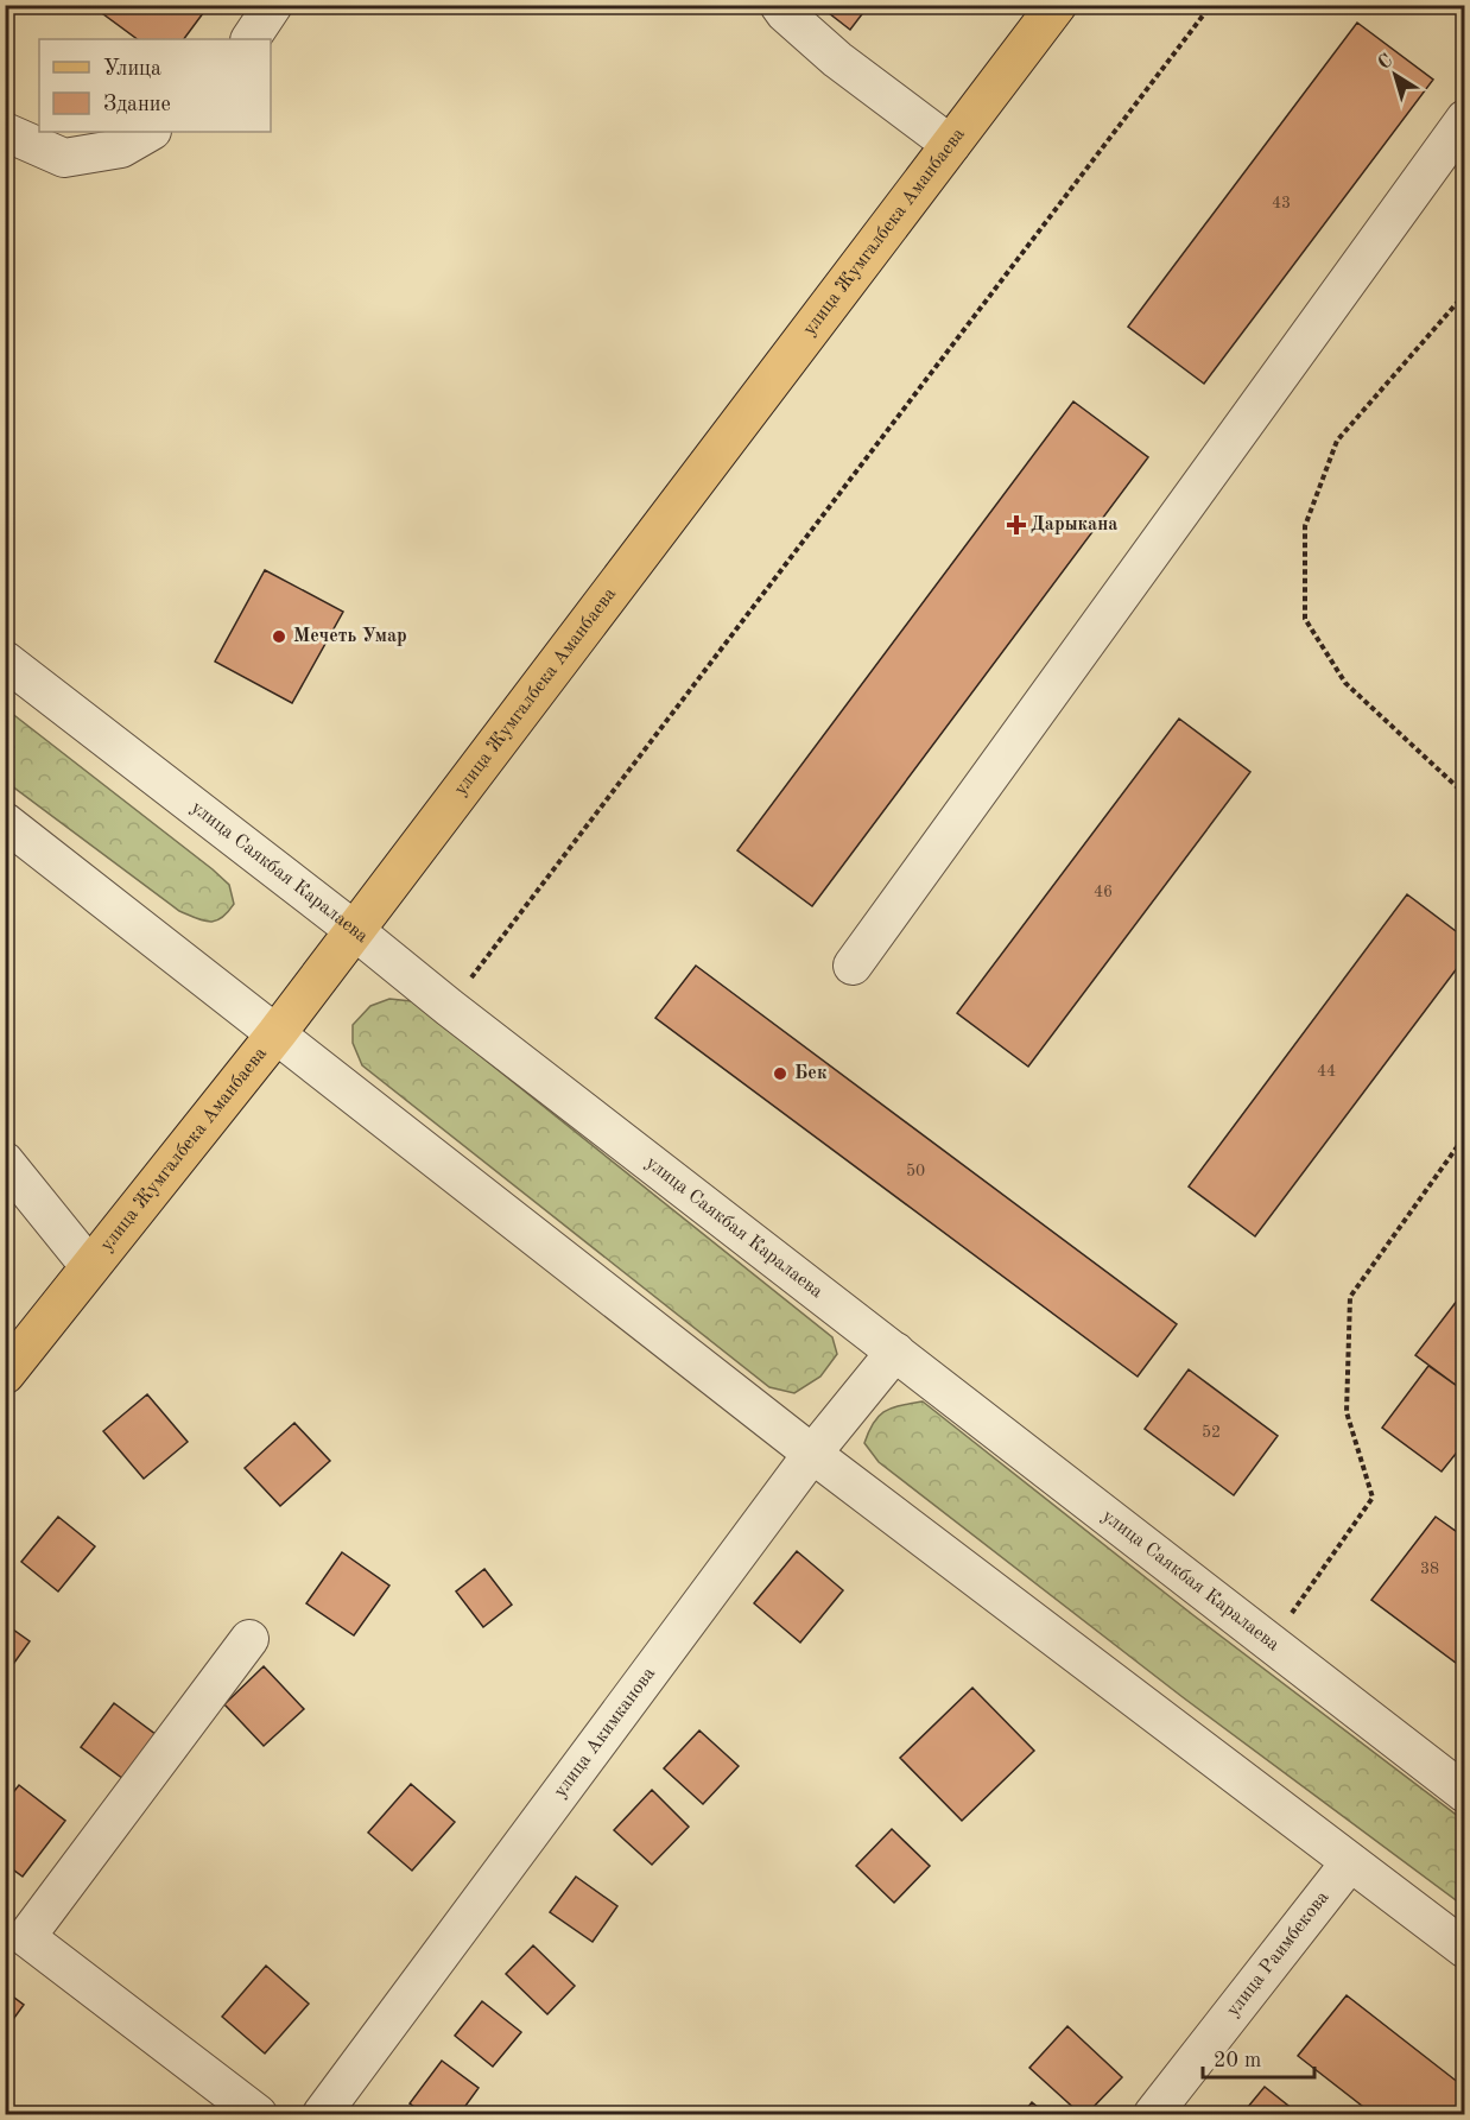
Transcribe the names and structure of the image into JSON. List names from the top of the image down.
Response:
{
  "streets": {
    "main road": ["улица Жумгалбека Аманбаева"],
    "street": ["улица Саякбая Каралаева", "улица Акимканова", "улица Раимбекова"]
  },
  "crossings": [
    ["улица Жумгалбека Аманбаева", "улица Саякбая Каралаева"],
    ["улица Саякбая Каралаева", "улица Акимканова"]
  ],
  "places": {
    "health": ["Дарыкана"],
    "other": ["Мечеть Умар", "Бек"]
  },
  "house_numbers": [
    "43",
    "46",
    "44",
    "50",
    "52",
    "38"
  ],
  "legend": ["Улица", "Здание"],
  "scale_bar": "20 m",
  "north": "top left"
}
